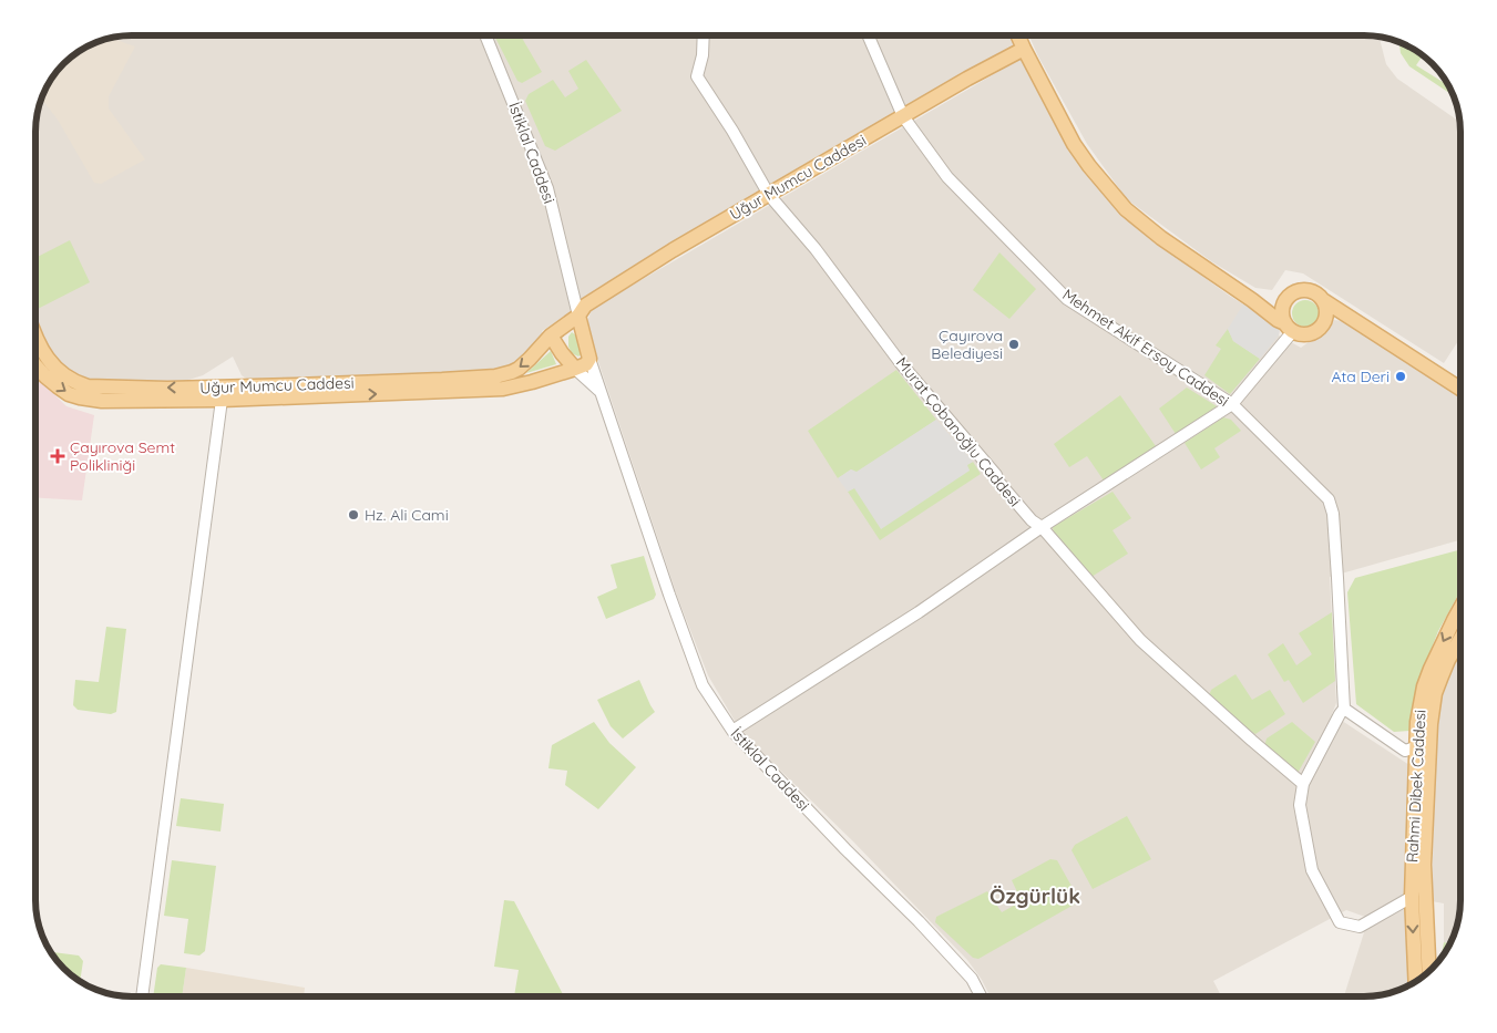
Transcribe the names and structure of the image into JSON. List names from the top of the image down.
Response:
{
  "streets": {
    "main road": ["Uğur Mumcu Caddesi", "Rahmi Dibek Caddesi"],
    "street": ["İstiklal Caddesi", "Mehmet Akif Ersoy Caddesi", "Murat Çobanoğlu Caddesi"]
  },
  "crossings": [
    ["İstiklal Caddesi", "Uğur Mumcu Caddesi"],
    ["Uğur Mumcu Caddesi", "Mehmet Akif Ersoy Caddesi"],
    ["Uğur Mumcu Caddesi", "Murat Çobanoğlu Caddesi"]
  ],
  "districts": ["Özgürlük"],
  "places": {
    "other": ["Çayırova Belediyesi", "Ata Deri", "Hz. Ali Cami"],
    "health": ["Çayırova Semt Polikliniği"]
  }
}
